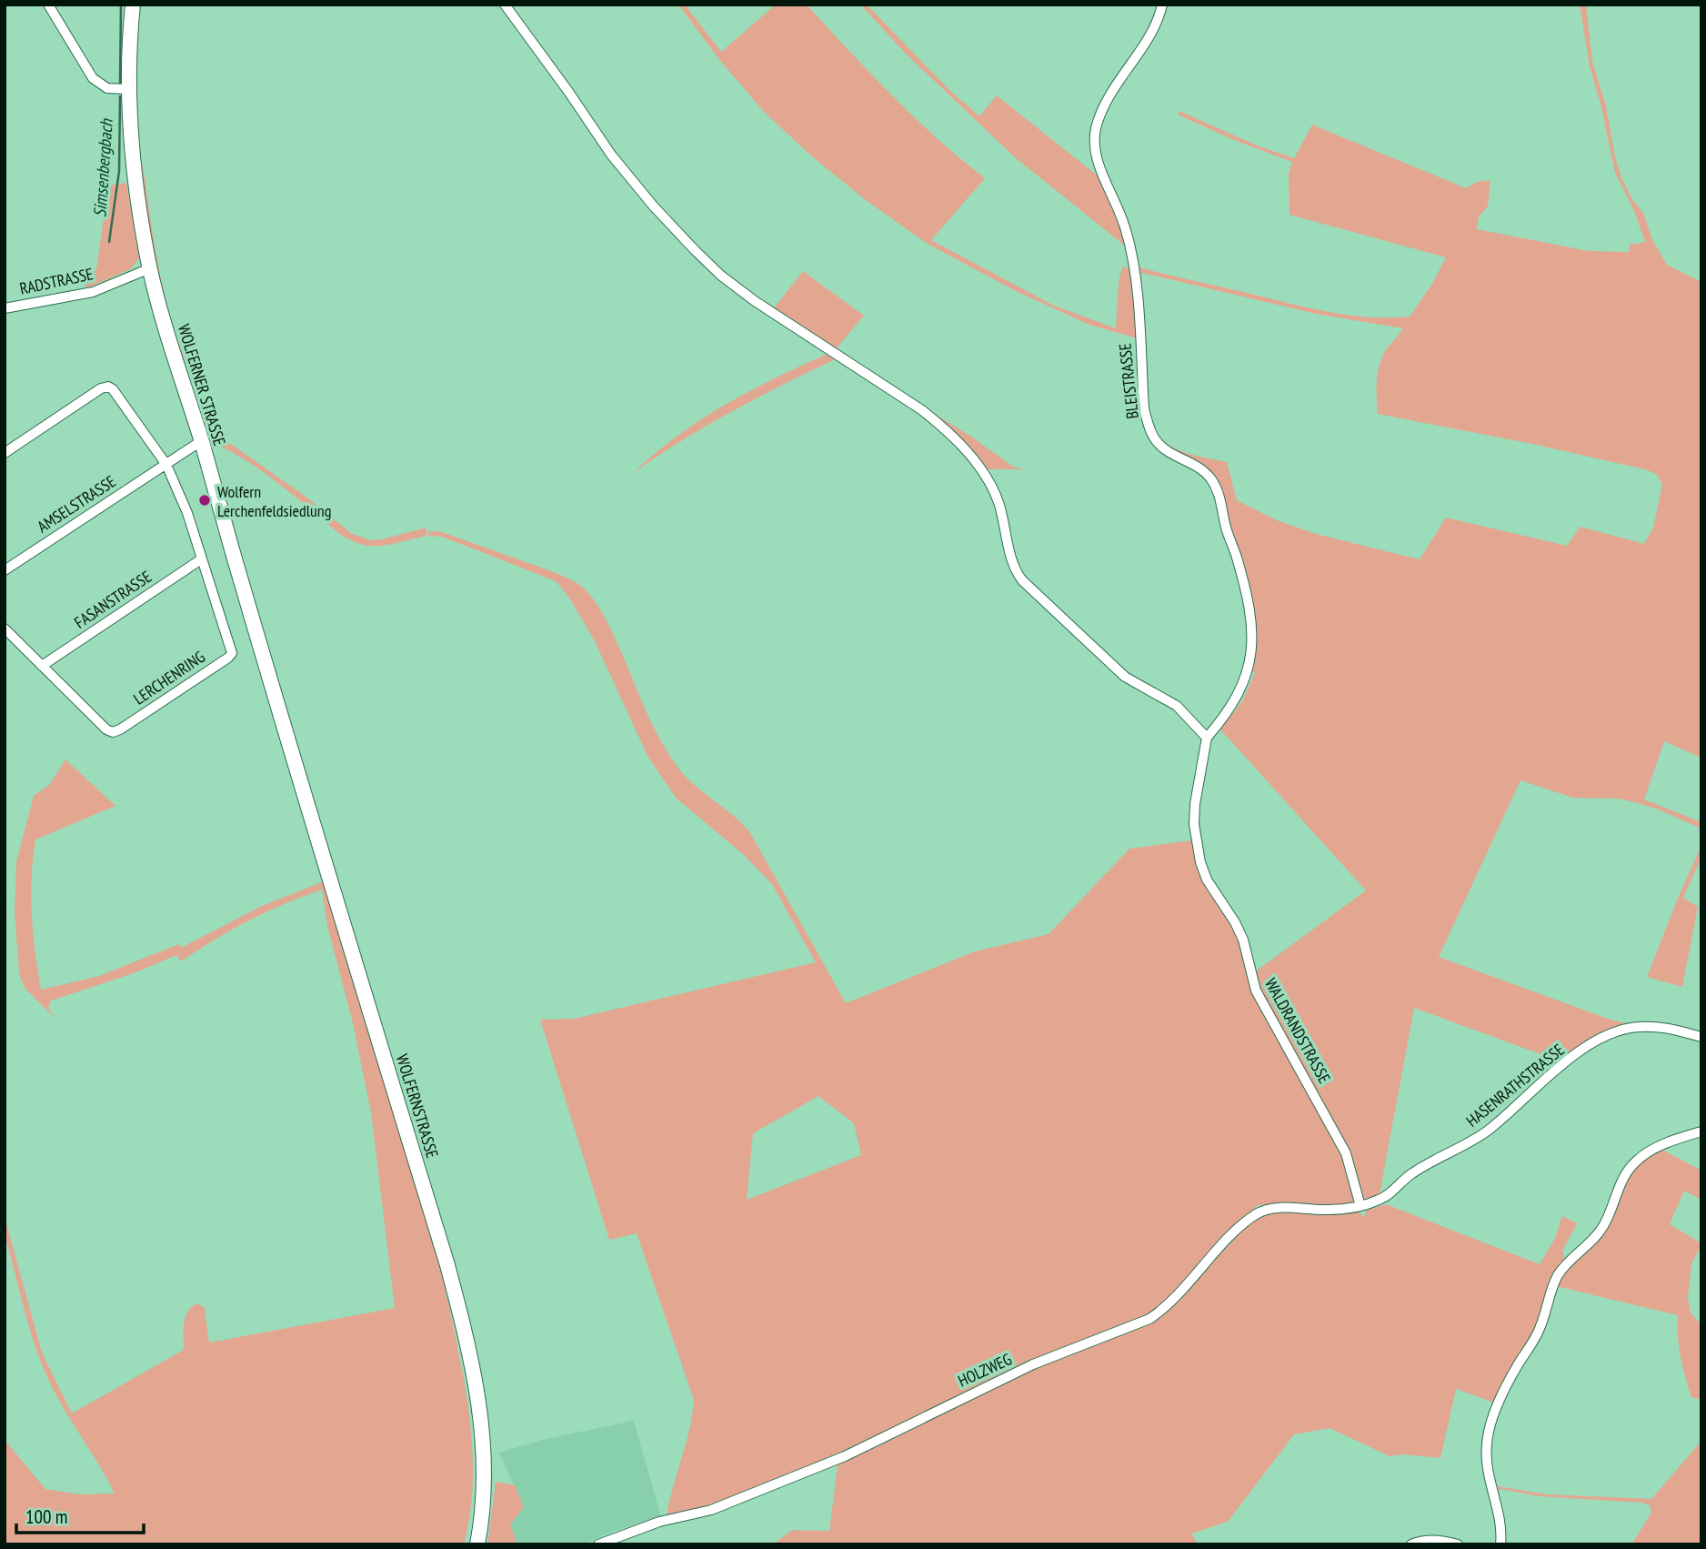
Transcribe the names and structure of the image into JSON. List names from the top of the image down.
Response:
{
  "streets": {
    "main road": ["WOLFERNER STRASSE", "WOLFERNSTRASSE"],
    "street": [
      "RADSTRASSE",
      "BLEISTRASSE",
      "AMSELSTRASSE",
      "FASANSTRASSE",
      "LERCHENRING",
      "WALDRANDSTRASSE",
      "HASENRATHSTRASSE",
      "HOLZWEG"
    ]
  },
  "crossings": [
    ["RADSTRASSE", "WOLFERNER STRASSE"],
    ["BLEISTRASSE", "WALDRANDSTRASSE"],
    ["WOLFERNER STRASSE", "WOLFERNSTRASSE"],
    ["AMSELSTRASSE", "LERCHENRING"],
    ["FASANSTRASSE", "LERCHENRING"],
    ["WALDRANDSTRASSE", "HASENRATHSTRASSE"],
    ["WALDRANDSTRASSE", "HOLZWEG"],
    ["HASENRATHSTRASSE", "HOLZWEG"]
  ],
  "water": ["Simsenbergbach"],
  "places": ["Wolfern Lerchenfeldsiedlung"],
  "scale_bar": "100 m"
}
